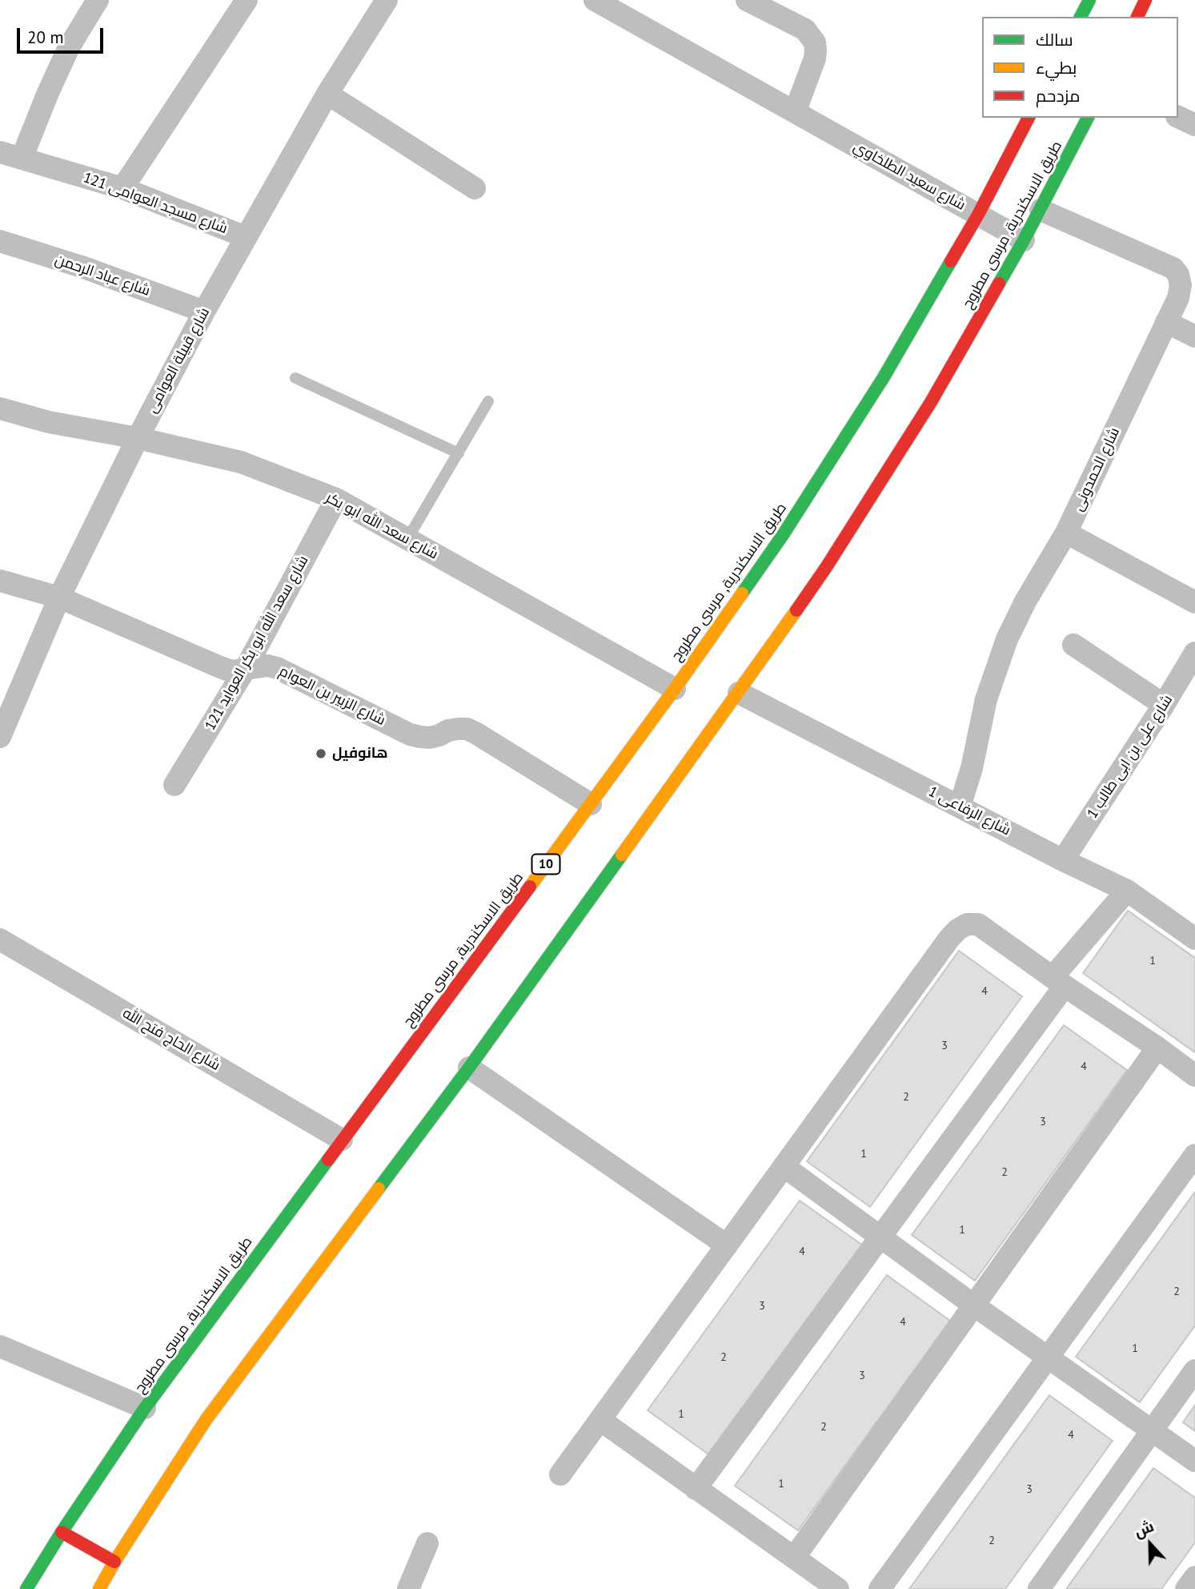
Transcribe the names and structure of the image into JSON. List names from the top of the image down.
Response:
{
  "streets": {
    "main road": ["طريق الاسكندرية, مرسى مطروح", "10"],
    "street": [
      "شارع سعيد الطلخاوي",
      "شارع مسجد العوامى 121",
      "شارع عباد الرحمن",
      "شارع قبيلة العوامى",
      "شارع الحمدونى",
      "شارع سعد الله ابو بكر",
      "شارع سعد الله ابو بكر العوايد 121",
      "شارع الزبير بن العوام",
      "شارع على بن ابى طالب 1",
      "شارع الرفاعى 1",
      "شارع الحاج فتح الله"
    ]
  },
  "crossings": [
    ["شارع سعيد الطلخاوي", "طريق الاسكندرية, مرسى مطروح"],
    ["شارع مسجد العوامى 121", "شارع قبيلة العوامى"],
    ["طريق الاسكندرية, مرسى مطروح", "شارع الحمدونى"],
    ["طريق الاسكندرية, مرسى مطروح", "شارع سعد الله ابو بكر"],
    ["طريق الاسكندرية, مرسى مطروح", "شارع الزبير بن العوام"],
    ["طريق الاسكندرية, مرسى مطروح", "شارع الرفاعى 1"],
    ["طريق الاسكندرية, مرسى مطروح", "شارع الحاج فتح الله"],
    ["شارع عباد الرحمن", "شارع قبيلة العوامى"],
    ["شارع قبيلة العوامى", "شارع سعد الله ابو بكر"],
    ["شارع قبيلة العوامى", "شارع الزبير بن العوام"],
    ["شارع الحمدونى", "شارع الرفاعى 1"],
    ["شارع سعد الله ابو بكر", "شارع سعد الله ابو بكر العوايد 121"],
    ["شارع سعد الله ابو بكر العوايد 121", "شارع الزبير بن العوام"],
    ["شارع على بن ابى طالب 1", "شارع الرفاعى 1"]
  ],
  "places": ["هانوفيل"],
  "house_numbers": [
    "1",
    "4",
    "3",
    "4",
    "2",
    "3",
    "1",
    "2",
    "1",
    "4",
    "2",
    "3",
    "4",
    "1",
    "2",
    "3",
    "1",
    "2",
    "4",
    "1",
    "3",
    "2"
  ],
  "legend": ["سالك", "بطيء", "مزدحم"],
  "scale_bar": "20 m",
  "north": "top"
}
